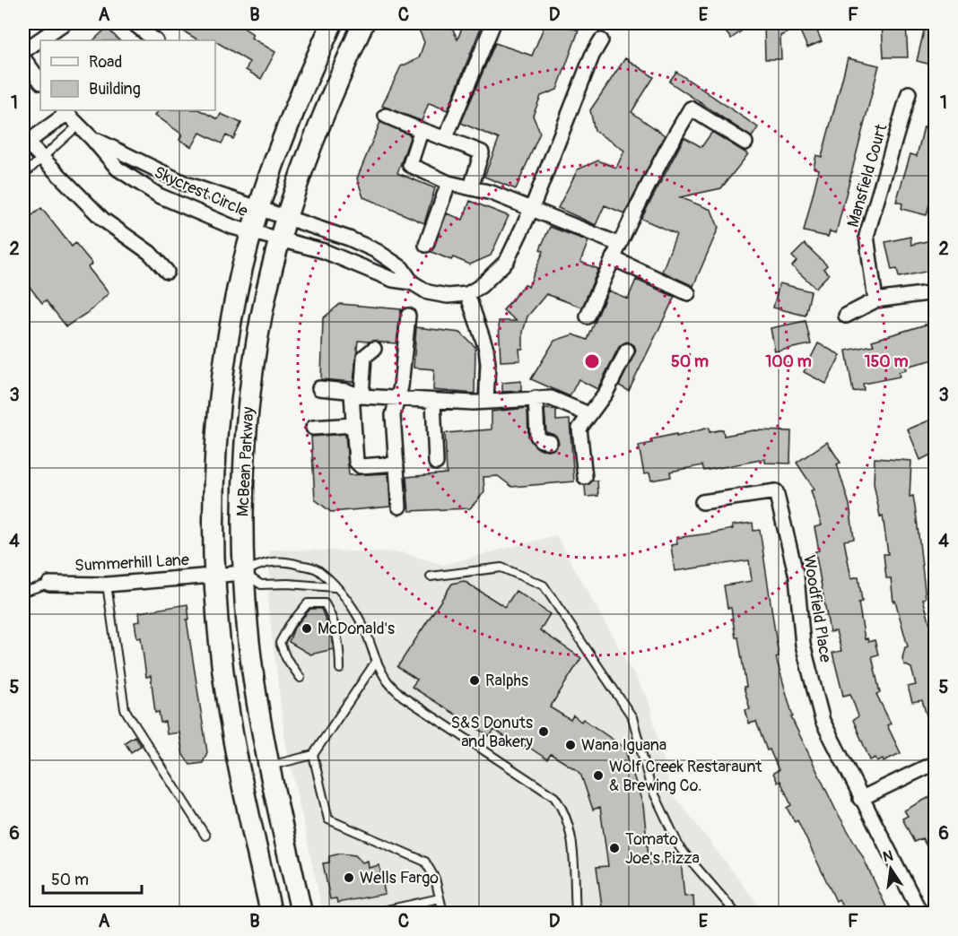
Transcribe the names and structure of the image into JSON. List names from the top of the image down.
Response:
{
  "streets": {
    "main road": ["McBean Parkway"],
    "street": [
      "Mansfield Court",
      "Skycrest Circle",
      "Summerhill Lane",
      "Woodfield Place"
    ]
  },
  "crossings": [
    ["Skycrest Circle", "McBean Parkway"],
    ["McBean Parkway", "Summerhill Lane"]
  ],
  "places": [
    "McDonald's",
    "Ralphs",
    "S&S Donuts and Bakery",
    "Wana Iguana",
    "Wolf Creek Restaraunt & Brewing Co.",
    "Tomato Joe's Pizza",
    "Wells Fargo"
  ],
  "legend": ["Road", "Building"],
  "scale_bar": "50 m",
  "north": "top",
  "grid": {
    "columns": [
      "A",
      "B",
      "C",
      "D",
      "E",
      "F"
    ],
    "rows": [
      "1",
      "2",
      "3",
      "4",
      "5",
      "6"
    ]
  },
  "rings": ["50 m", "100 m", "150 m"]
}
